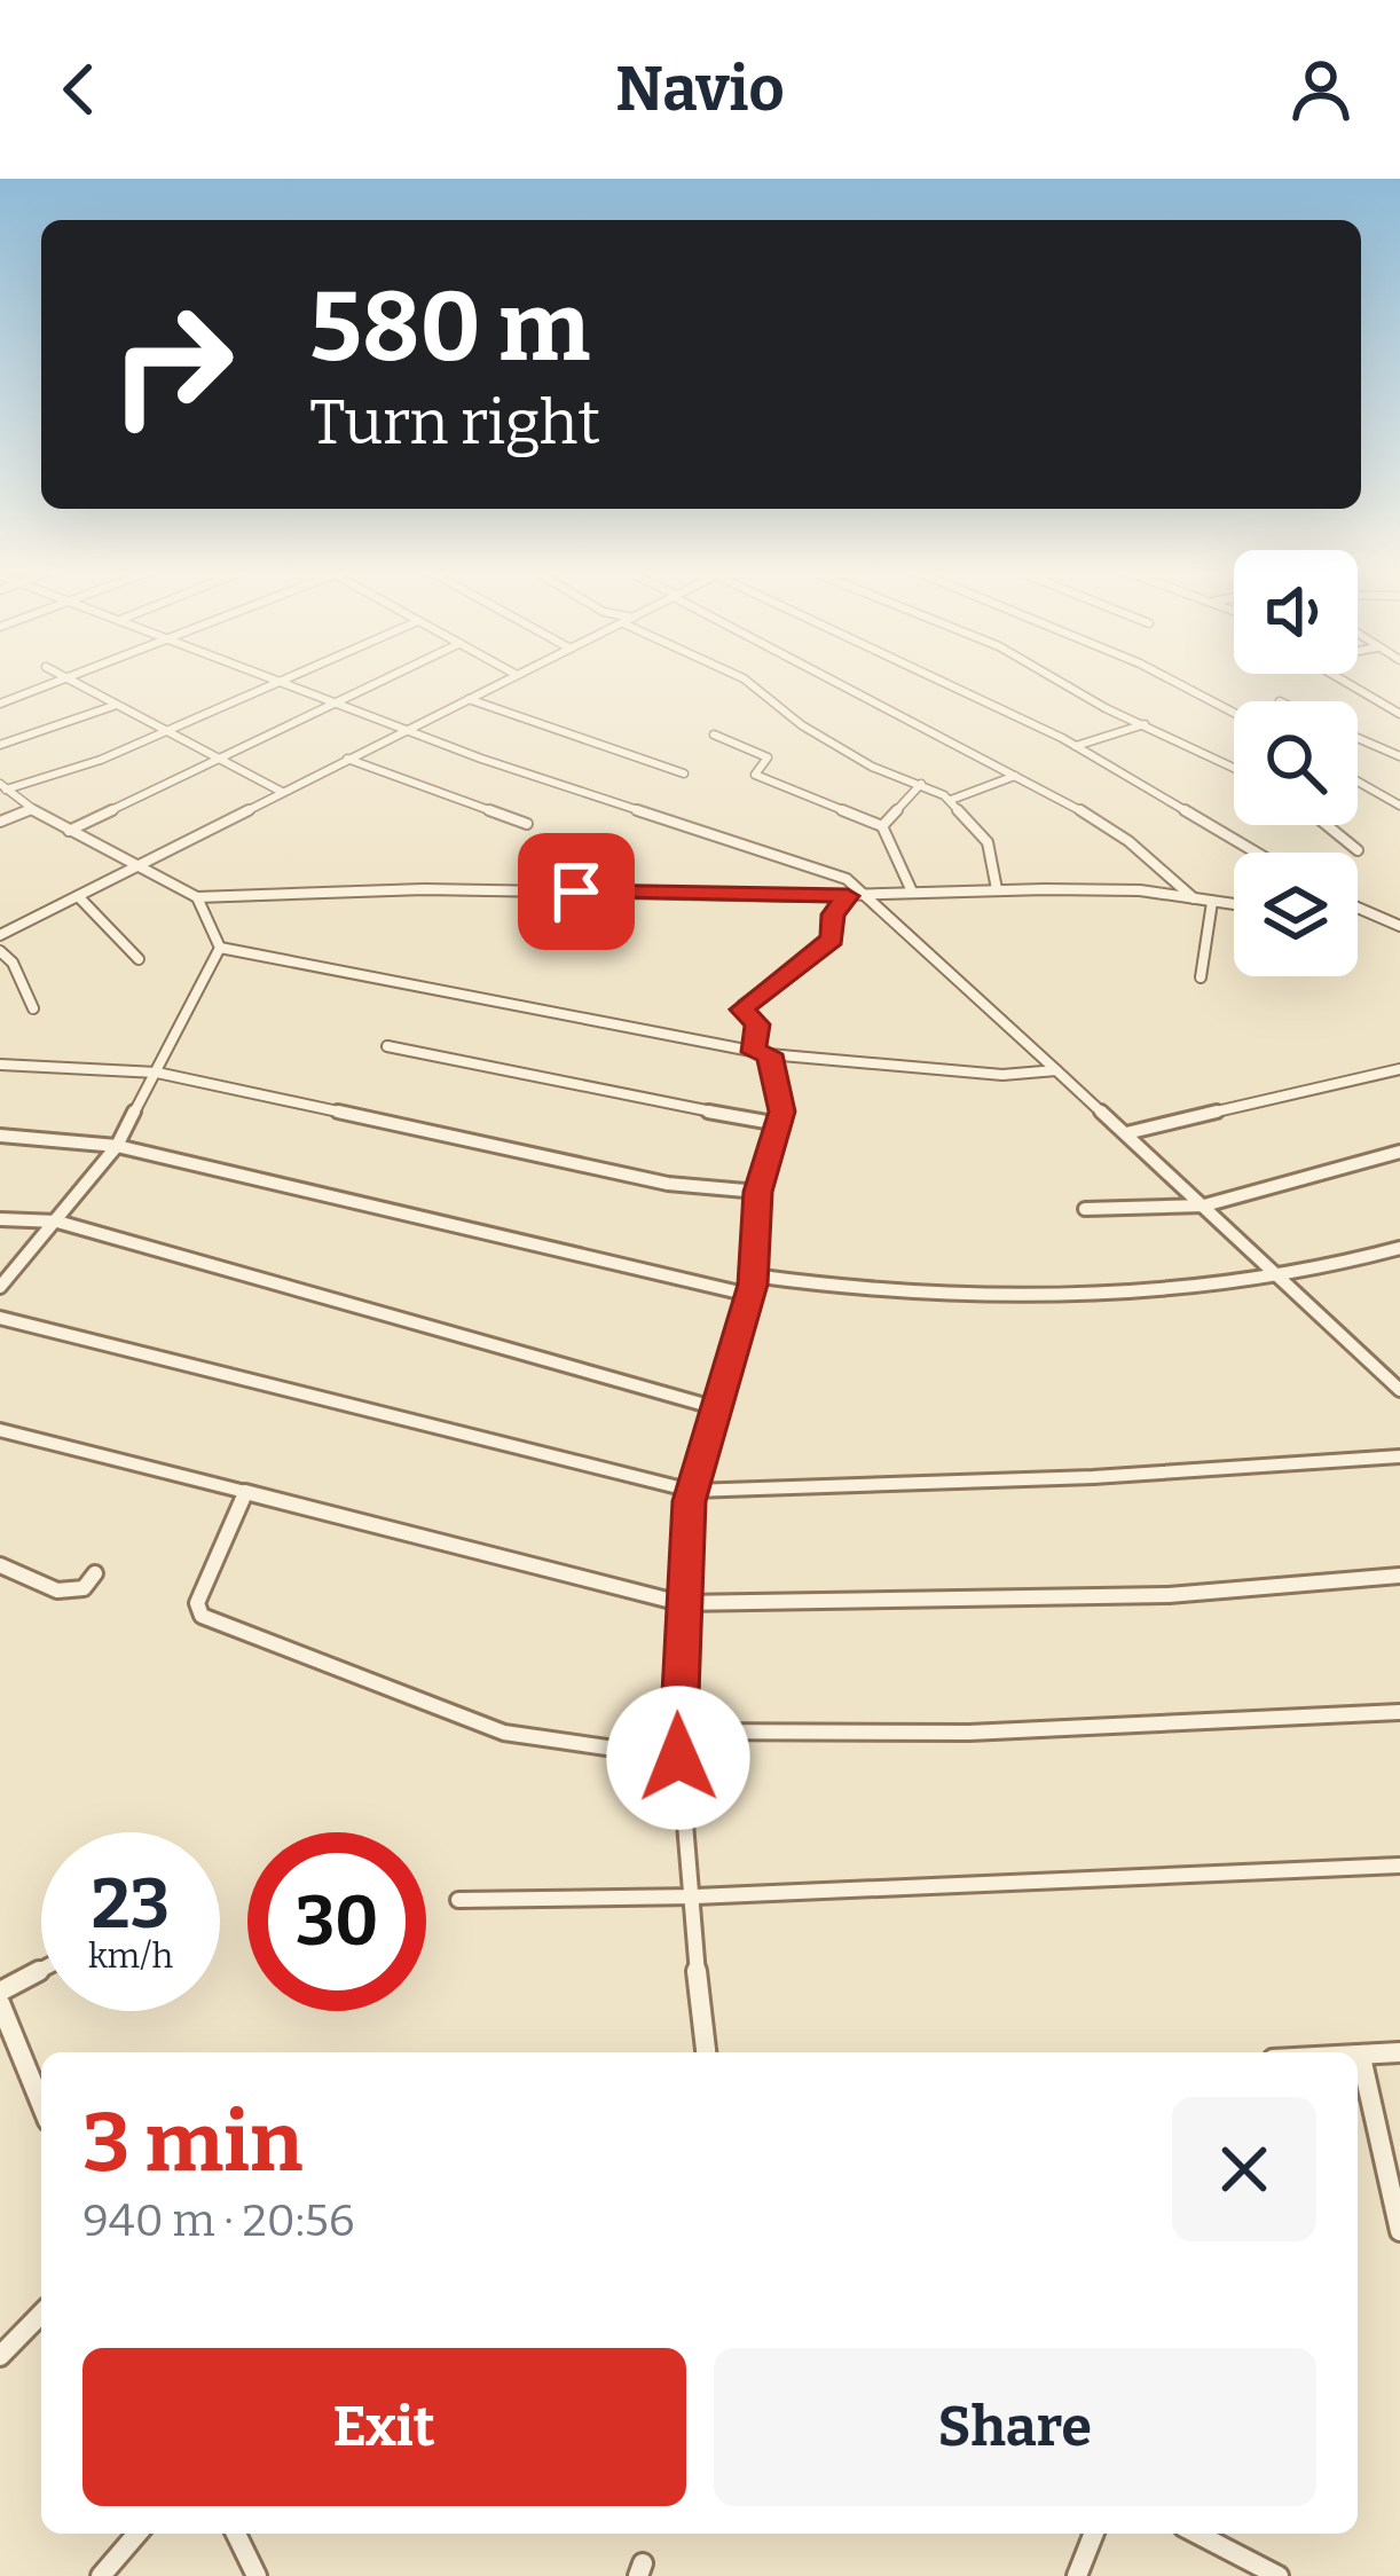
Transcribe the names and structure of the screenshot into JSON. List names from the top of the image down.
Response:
{
  "page": {
    "header": "Navio",
    "turn": ["580 m", "Turn right"],
    "speed": "23 km/h",
    "limit": "30",
    "heading": ["3 min", "940 m · 20:56"],
    "buttons": ["Exit", "Share"]
  }
}
